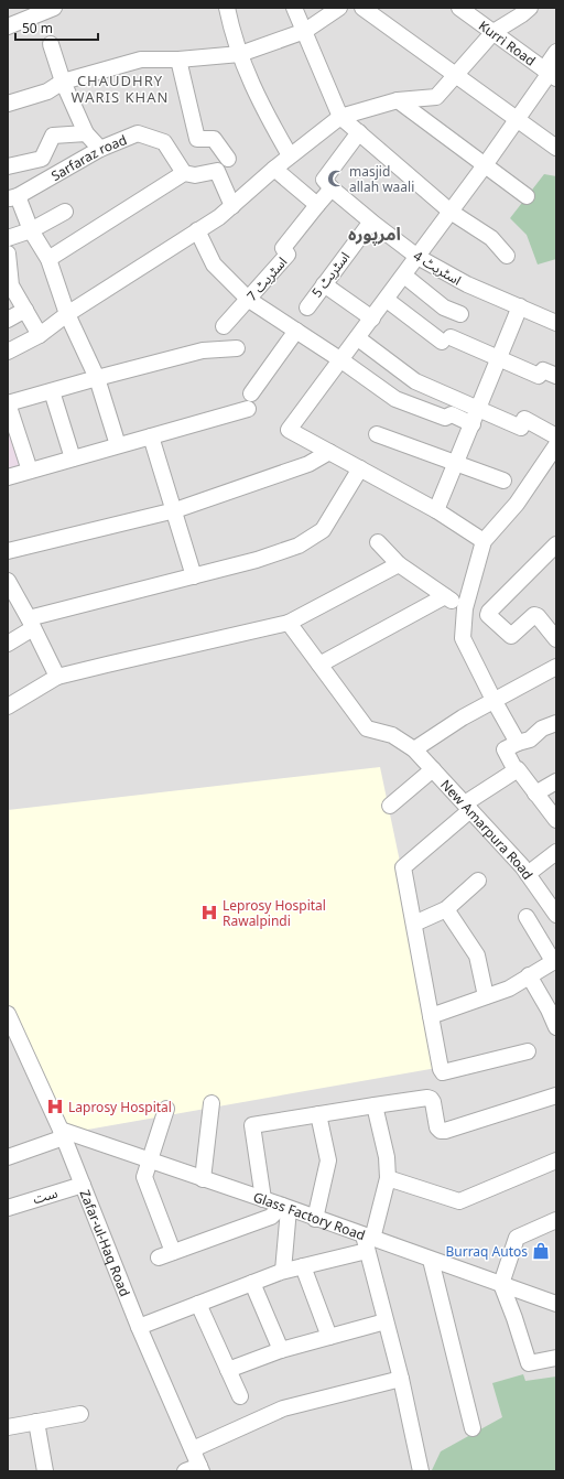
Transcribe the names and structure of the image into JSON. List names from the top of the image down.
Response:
{
  "streets": {
    "street": [
      "Kurri Road",
      "Sarfaraz road",
      "اسٹریٹ 4",
      "اسٹریٹ 5",
      "اسٹریٹ 7",
      "New Amarpura Road",
      "ست",
      "Glass Factory Road",
      "Zafar-ul-Haq Road"
    ]
  },
  "crossings": [
    ["اسٹریٹ 4", "اسٹریٹ 5"],
    ["اسٹریٹ 4", "اسٹریٹ 7"],
    ["ست", "Zafar-ul-Haq Road"],
    ["Glass Factory Road", "Zafar-ul-Haq Road"]
  ],
  "districts": ["CHAUDHRY WARIS KHAN", "امرپورہ"],
  "places": {
    "mosque": ["masjid allah waali"],
    "hospital": ["Leprosy Hospital Rawalpindi", "Laprosy Hospital"],
    "shop": ["Burraq Autos"]
  },
  "scale_bar": "50 m"
}
